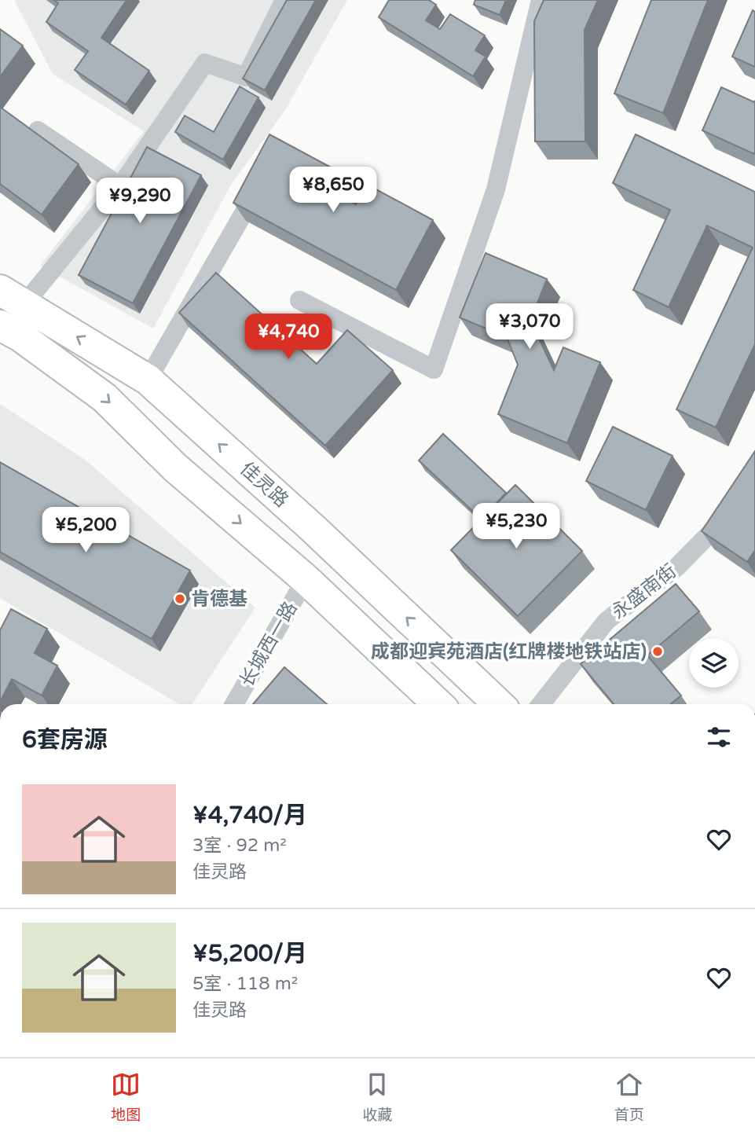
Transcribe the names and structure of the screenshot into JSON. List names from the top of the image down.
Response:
{
  "streets": {
    "main road": ["佳灵路"],
    "street": ["永盛南街", "长城西一路"]
  },
  "places": ["肯德基", "成都迎宾苑酒店(红牌楼地铁站店)"],
  "page": {
    "price": [
      "¥8,650",
      "¥9,290",
      "¥3,070",
      "¥4,740",
      "¥5,230",
      "¥5,200"
    ],
    "heading": "6套房源",
    "list": [
      {
        "name": "¥4,740/月",
        "note": "3室 · 92 m² · 佳灵路"
      },
      {
        "name": "¥5,200/月",
        "note": "5室 · 118 m² · 佳灵路"
      }
    ],
    "tabs": ["地图", "收藏", "首页"]
  }
}
